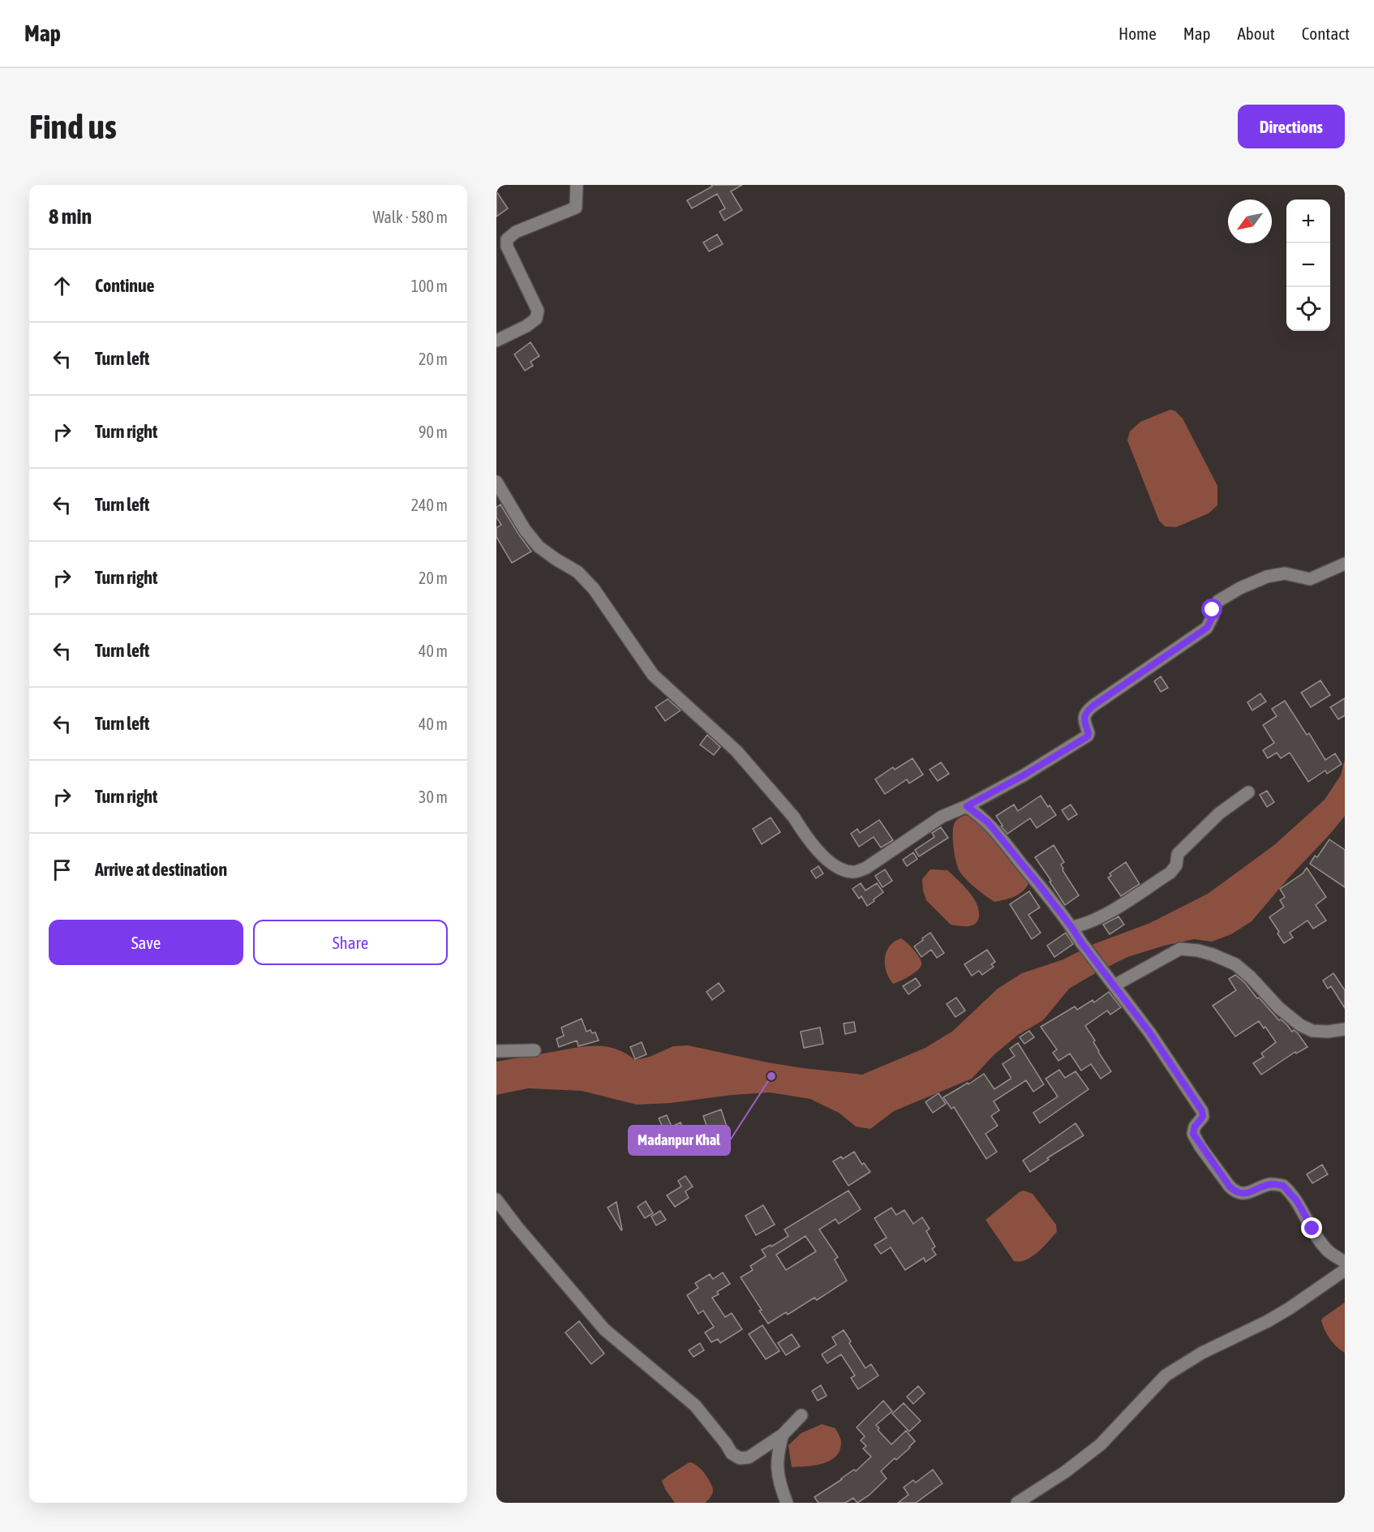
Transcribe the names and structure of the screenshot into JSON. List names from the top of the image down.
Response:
{
  "places": ["Madanpur Khal"],
  "north": "bottom left",
  "page": {
    "header": "Map",
    "nav": [
      "Home",
      "Map",
      "About",
      "Contact"
    ],
    "buttons": [
      "Directions",
      ["Save", "Share"]
    ],
    "title": "Find us",
    "heading": ["8 min", "Walk · 580 m"],
    "map_buttons": ["+", "−"],
    "list": [
      ["Continue", "100 m"],
      ["Turn left", "20 m"],
      ["Turn right", "90 m"],
      ["Turn left", "240 m"],
      ["Turn right", "20 m"],
      ["Turn left", "40 m"],
      ["Turn left", "40 m"],
      ["Turn right", "30 m"],
      "Arrive at destination"
    ]
  }
}
